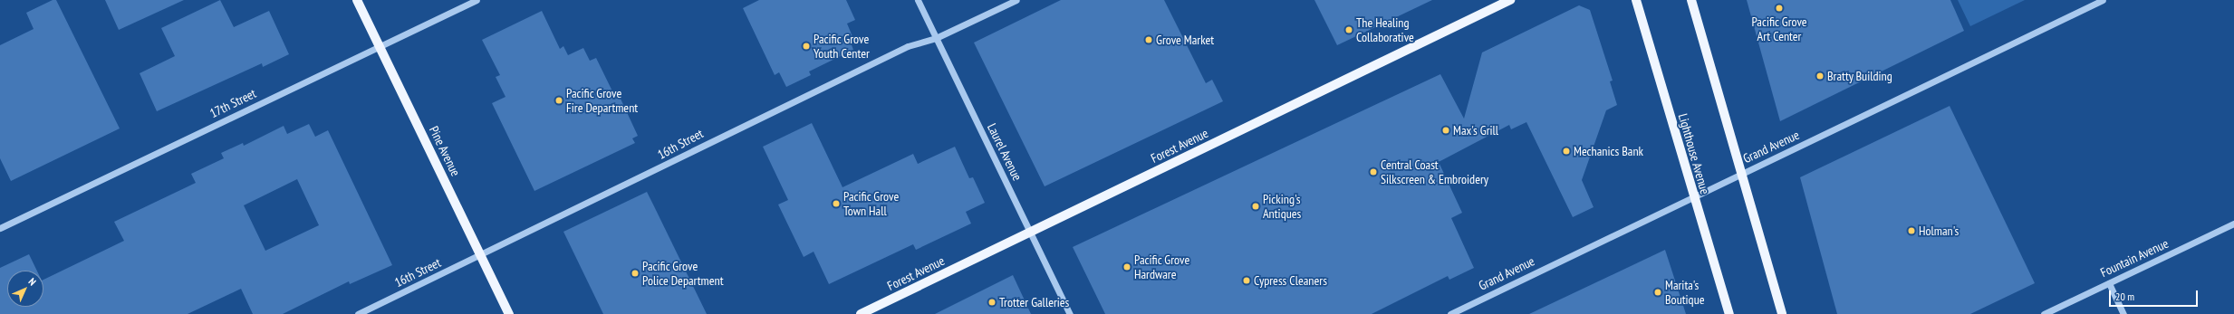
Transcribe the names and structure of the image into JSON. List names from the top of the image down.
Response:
{
  "streets": {
    "main road": ["Forest Avenue", "Pine Avenue", "Lighthouse Avenue"],
    "street": [
      "17th Street",
      "16th Street",
      "Grand Avenue",
      "Laurel Avenue",
      "Fountain Avenue"
    ]
  },
  "crossings": [
    ["17th Street", "Pine Avenue"],
    ["16th Street", "Pine Avenue"],
    ["16th Street", "Laurel Avenue"],
    ["Forest Avenue", "Laurel Avenue"],
    ["Grand Avenue", "Lighthouse Avenue"]
  ],
  "places": [
    "Pacific Grove Art Center",
    "The Healing Collaborative",
    "Grove Market",
    "Pacific Grove Youth Center",
    "Bratty Building",
    "Pacific Grove Fire Department",
    "Max's Grill",
    "Mechanics Bank",
    "Central Coast Silkscreen & Embroidery",
    "Pacific Grove Town Hall",
    "Picking's Antiques",
    "Holman's",
    "Pacific Grove Hardware",
    "Pacific Grove Police Department",
    "Cypress Cleaners",
    "Marita's Boutique",
    "Trotter Galleries"
  ],
  "scale_bar": "20 m",
  "north": "top right"
}
